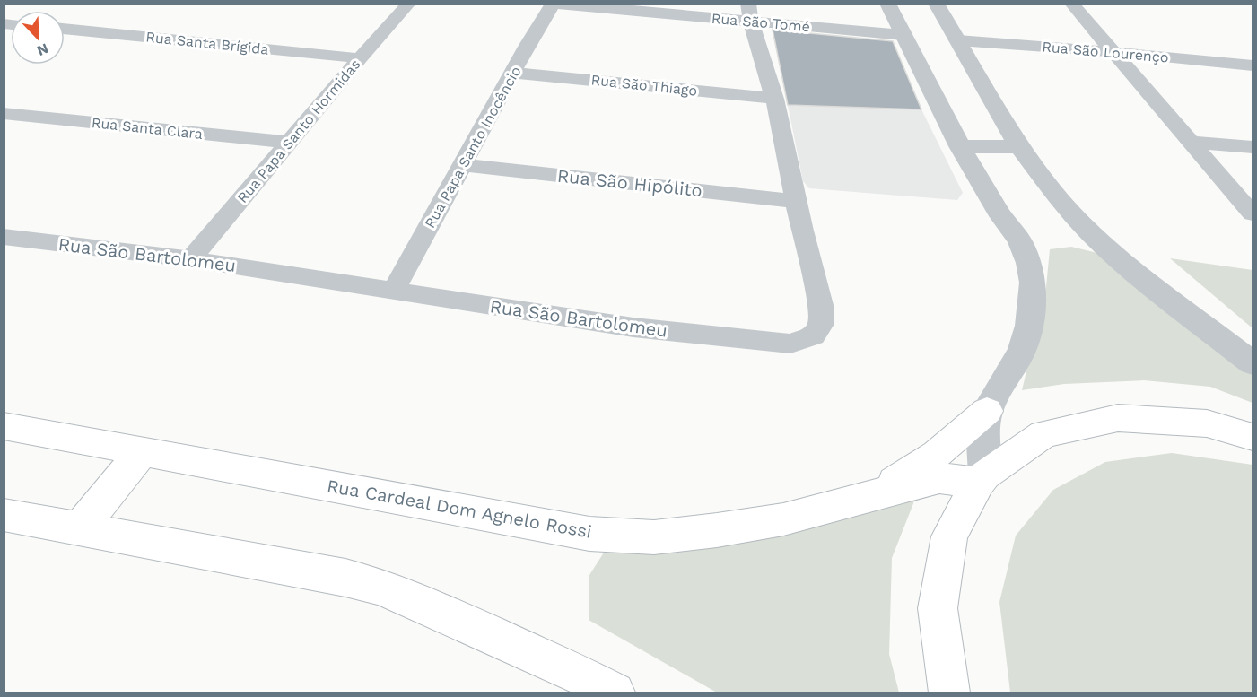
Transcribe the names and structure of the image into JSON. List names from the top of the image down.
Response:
{
  "streets": {
    "main road": ["Rua Cardeal Dom Agnelo Rossi"],
    "street": [
      "Rua São Tomé",
      "Rua Santa Brígida",
      "Rua São Lourenço",
      "Rua São Thiago",
      "Rua Santa Clara",
      "Rua Papa Santo Hormidas",
      "Rua Papa Santo Inocêncio",
      "Rua São Hipólito",
      "Rua São Bartolomeu"
    ]
  },
  "crossings": [
    ["Rua São Tomé", "Rua Papa Santo Inocêncio"],
    ["Rua São Tomé", "Rua São Bartolomeu"],
    ["Rua Santa Brígida", "Rua Papa Santo Hormidas"],
    ["Rua São Thiago", "Rua Papa Santo Inocêncio"],
    ["Rua São Thiago", "Rua São Bartolomeu"],
    ["Rua Santa Clara", "Rua Papa Santo Hormidas"],
    ["Rua Papa Santo Hormidas", "Rua São Bartolomeu"],
    ["Rua Papa Santo Inocêncio", "Rua São Hipólito"],
    ["Rua Papa Santo Inocêncio", "Rua São Bartolomeu"],
    ["Rua São Hipólito", "Rua São Bartolomeu"]
  ],
  "north": "bottom right"
}
